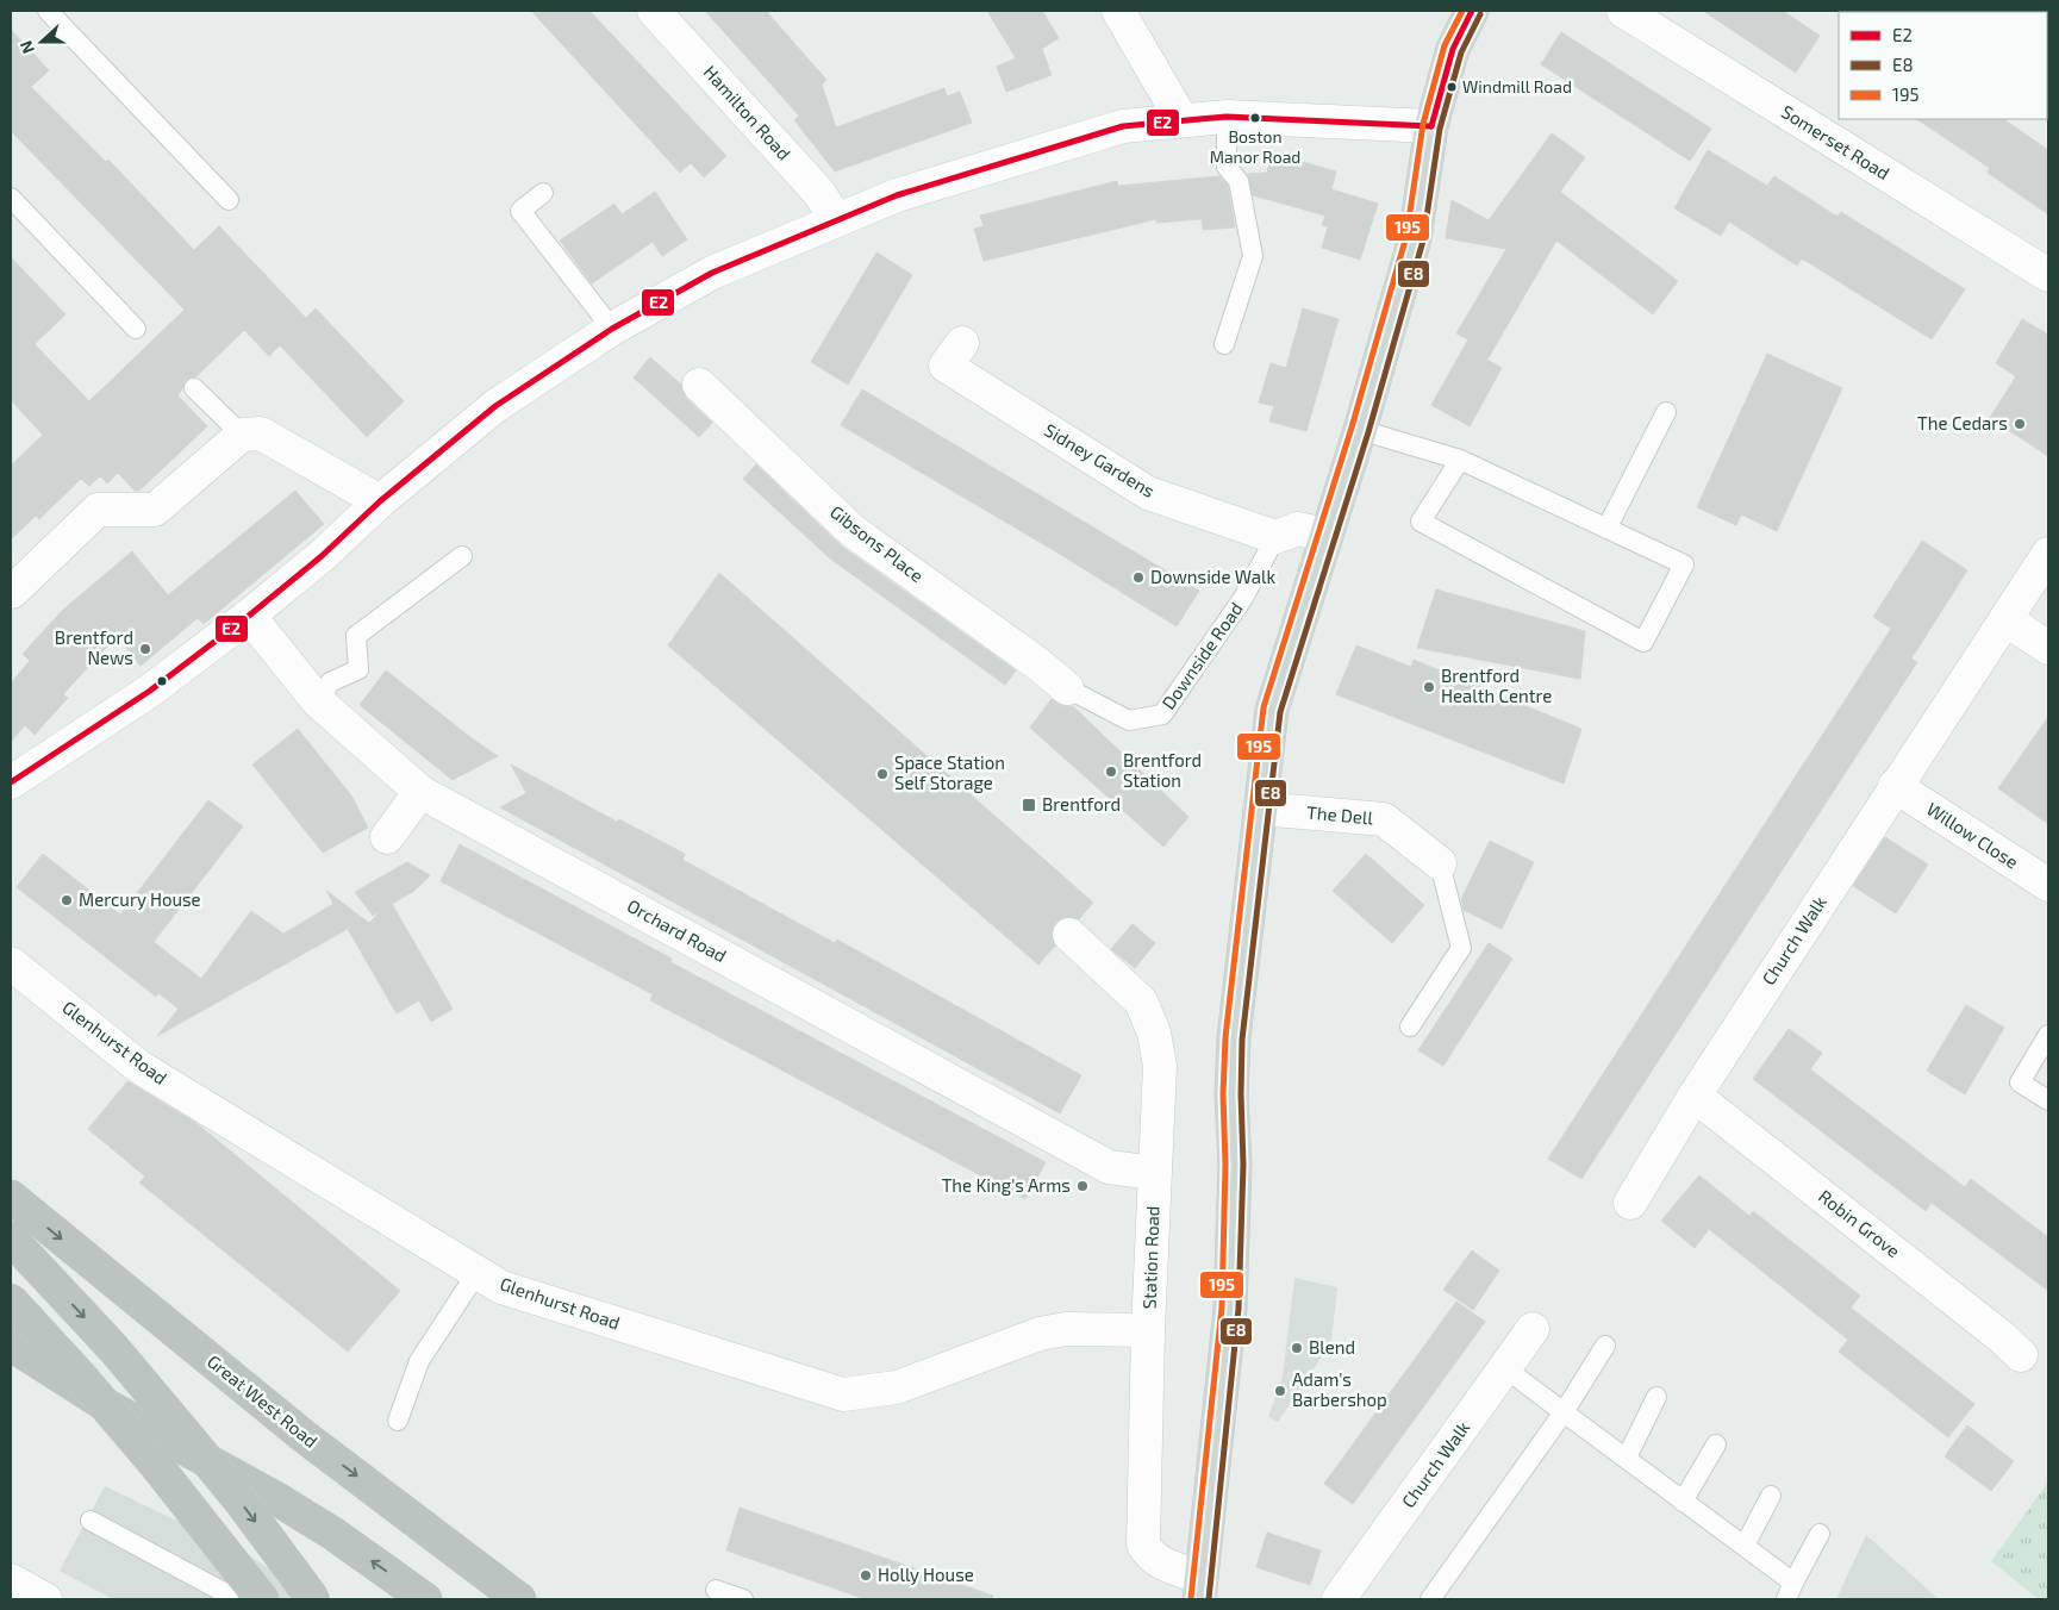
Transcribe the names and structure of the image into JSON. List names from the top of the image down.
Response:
{
  "streets": {
    "highway": ["Great West Road"],
    "street": [
      "Hamilton Road",
      "Somerset Road",
      "Sidney Gardens",
      "Gibsons Place",
      "The Dell",
      "Willow Close",
      "Orchard Road",
      "Church Walk",
      "Glenhurst Road",
      "Robin Grove",
      "Station Road"
    ],
    "lane": ["Downside Road"]
  },
  "crossings": [
    ["Sidney Gardens", "Downside Road"],
    ["Gibsons Place", "Downside Road"],
    ["Willow Close", "Church Walk"],
    ["Orchard Road", "Station Road"],
    ["Church Walk", "Robin Grove"],
    ["Glenhurst Road", "Station Road"]
  ],
  "places": {
    "other": [
      "Windmill Road",
      "Boston Manor Road",
      "The Cedars",
      "Downside Walk",
      "Brentford News",
      "Brentford Health Centre",
      "Brentford Station",
      "Space Station Self Storage",
      "Mercury House",
      "The King's Arms",
      "Blend",
      "Adam's Barbershop",
      "Holly House"
    ],
    "transit": ["Brentford"]
  },
  "lines": ["transit line E2", "transit line 195", "transit line E8"],
  "legend": ["E2", "E8", "195"],
  "north": "left"
}
